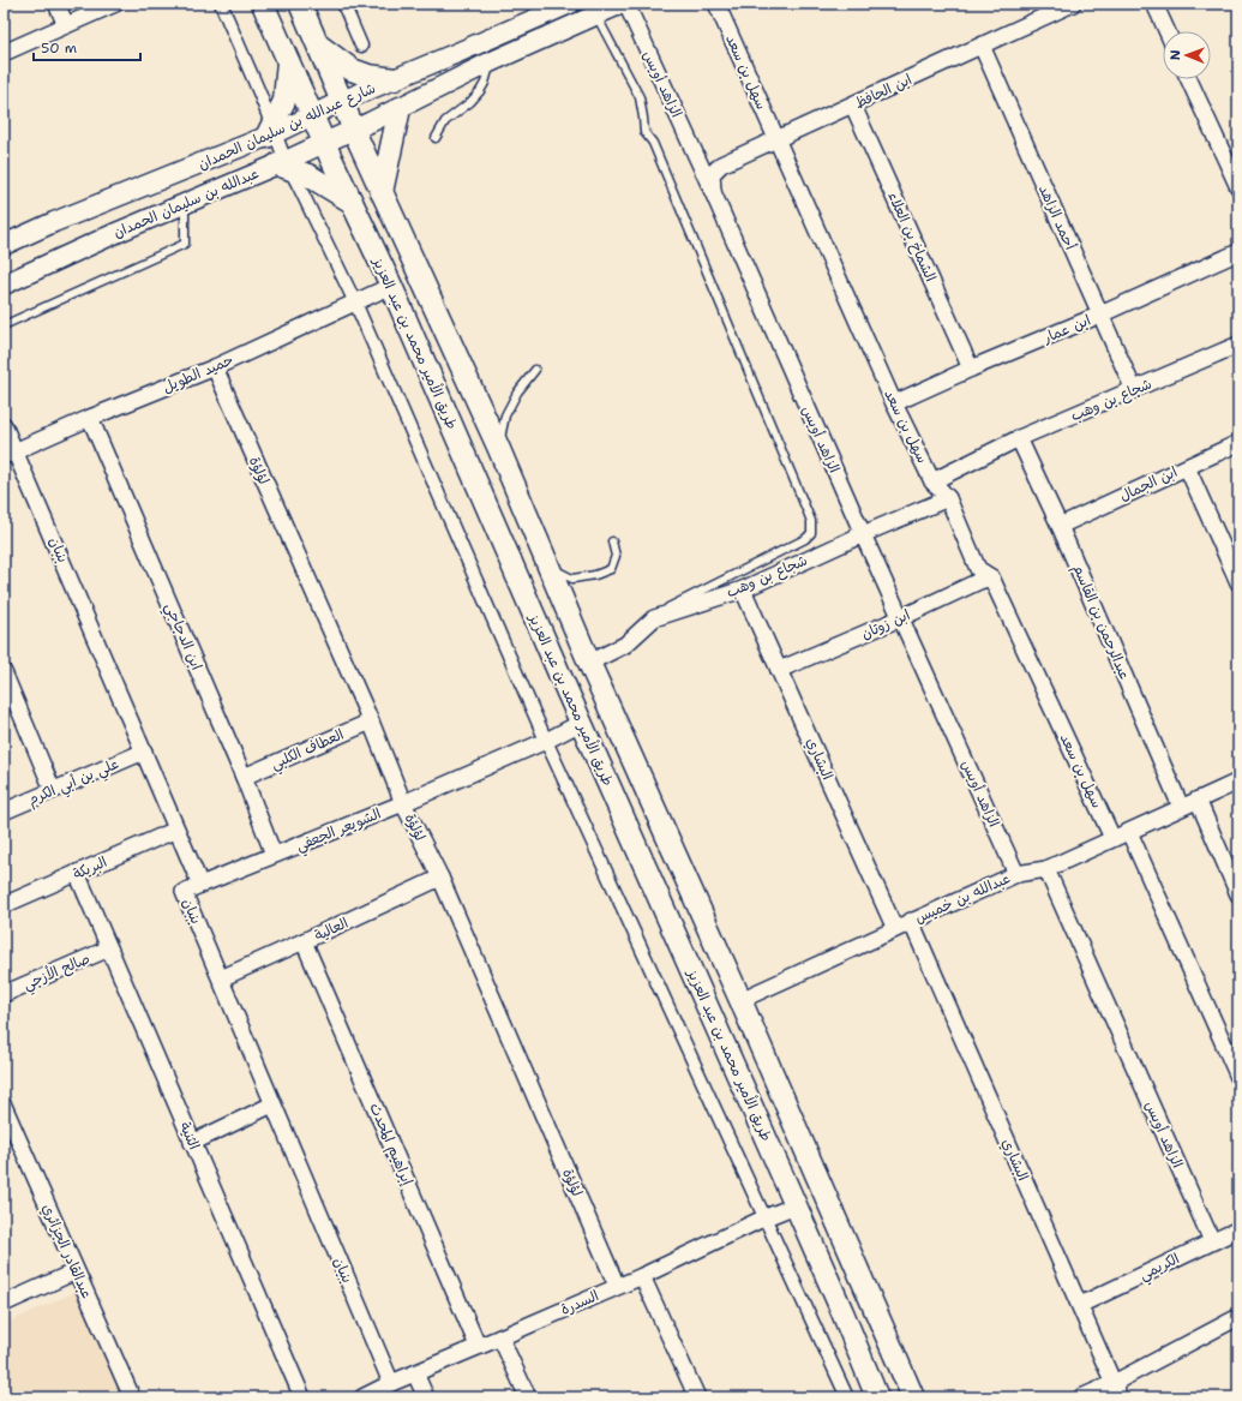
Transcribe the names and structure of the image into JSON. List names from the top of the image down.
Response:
{
  "streets": {
    "main road": ["طريق الأمير محمد بن عبد العزيز"],
    "street": [
      "سهل بن سعد",
      "الزاهد أويس",
      "ابن الحافظ",
      "شارع عبدالله بن سليمان الحمدان",
      "عبدالله بن سليمان الحمدان",
      "أحمد الزاهد",
      "الشماخ بن العلاء",
      "ابن عمار",
      "حميد الطويل",
      "شجاع بن وهب",
      "لؤلؤة",
      "ابن الجمال",
      "بنبان",
      "عبدالرحمن بن القاسم",
      "ابن زوتان",
      "ابن الدجاجي",
      "العطاف الكلبي",
      "البشاري",
      "علي بن أبي الكرم",
      "الشويعر الجعفي",
      "البريكة",
      "عبدالله بن خميس",
      "العالية",
      "صالح الأزجي",
      "الثنية",
      "إبراهيم المحدث",
      "عبدالقادر الجزائري",
      "الكريمي",
      "السدرة"
    ]
  },
  "crossings": [
    ["سهل بن سعد", "ابن الحافظ"],
    ["سهل بن سعد", "ابن عمار"],
    ["سهل بن سعد", "شجاع بن وهب"],
    ["سهل بن سعد", "ابن زوتان"],
    ["سهل بن سعد", "عبدالله بن خميس"],
    ["الزاهد أويس", "ابن الحافظ"],
    ["الزاهد أويس", "شجاع بن وهب"],
    ["الزاهد أويس", "ابن زوتان"],
    ["الزاهد أويس", "عبدالله بن خميس"],
    ["الزاهد أويس", "الكريمي"],
    ["ابن الحافظ", "أحمد الزاهد"],
    ["ابن الحافظ", "الشماخ بن العلاء"],
    ["شارع عبدالله بن سليمان الحمدان", "عبدالله بن سليمان الحمدان"],
    ["شارع عبدالله بن سليمان الحمدان", "طريق الأمير محمد بن عبد العزيز"],
    ["عبدالله بن سليمان الحمدان", "طريق الأمير محمد بن عبد العزيز"],
    ["أحمد الزاهد", "ابن عمار"],
    ["أحمد الزاهد", "شجاع بن وهب"],
    ["الشماخ بن العلاء", "ابن عمار"],
    ["طريق الأمير محمد بن عبد العزيز", "حميد الطويل"],
    ["طريق الأمير محمد بن عبد العزيز", "الشويعر الجعفي"],
    ["طريق الأمير محمد بن عبد العزيز", "السدرة"],
    ["حميد الطويل", "لؤلؤة"],
    ["حميد الطويل", "بنبان"],
    ["حميد الطويل", "ابن الدجاجي"],
    ["شجاع بن وهب", "عبدالرحمن بن القاسم"],
    ["شجاع بن وهب", "البشاري"],
    ["لؤلؤة", "العطاف الكلبي"],
    ["لؤلؤة", "الشويعر الجعفي"],
    ["لؤلؤة", "العالية"],
    ["لؤلؤة", "السدرة"],
    ["ابن الجمال", "عبدالرحمن بن القاسم"],
    ["بنبان", "علي بن أبي الكرم"],
    ["بنبان", "الشويعر الجعفي"],
    ["بنبان", "البريكة"],
    ["بنبان", "العالية"],
    ["بنبان", "السدرة"],
    ["عبدالرحمن بن القاسم", "عبدالله بن خميس"],
    ["ابن زوتان", "البشاري"],
    ["ابن الدجاجي", "العطاف الكلبي"],
    ["ابن الدجاجي", "الشويعر الجعفي"],
    ["البشاري", "عبدالله بن خميس"],
    ["البشاري", "الكريمي"],
    ["البريكة", "الثنية"],
    ["العالية", "إبراهيم المحدث"],
    ["صالح الأزجي", "الثنية"],
    ["إبراهيم المحدث", "السدرة"]
  ],
  "scale_bar": "50 m",
  "north": "left"
}
